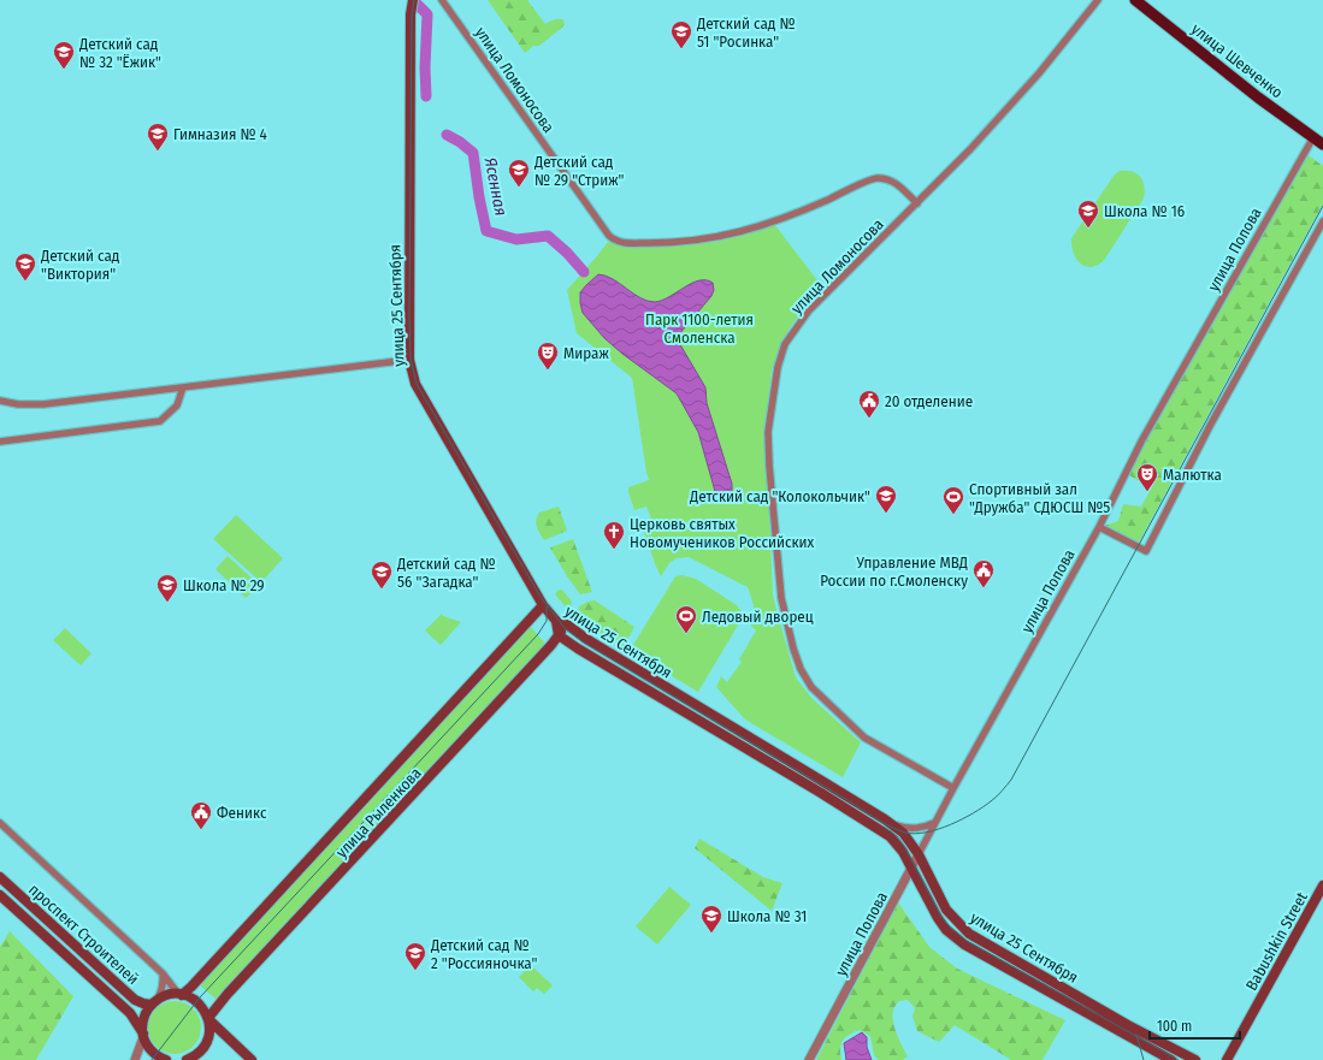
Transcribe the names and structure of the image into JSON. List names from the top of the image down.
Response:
{
  "streets": {
    "main road": [
      "улица Шевченко",
      "улица 25 Сентября",
      "улица Рыленкова",
      "проспект Строителей",
      "Babushkin Street"
    ],
    "street": ["улица Ломоносова", "улица Попова"]
  },
  "crossings": [
    ["улица Шевченко", "улица Попова"],
    ["улица Ломоносова", "улица Попова"],
    ["улица Попова", "улица 25 Сентября"],
    ["улица 25 Сентября", "улица Рыленкова"]
  ],
  "water": ["Ясенная"],
  "parks": ["Парк 1100-летия Смоленска"],
  "places": {
    "school or university": [
      "Детский сад № 51 \"Росинка\"",
      "Детский сад № 32 \"Ёжик\"",
      "Гимназия № 4",
      "Детский сад № 29 \"Стриж\"",
      "Школа № 16",
      "Детский сад \"Виктория\"",
      "Детский сад \"Колокольчик\"",
      "Детский сад № 56 \"Загадка\"",
      "Школа № 29",
      "Школа № 31",
      "Детский сад № 2 \"Россияночка\""
    ],
    "theatre": ["Мираж", "Малютка"],
    "public building": ["20 отделение", "Управление МВД России по г.Смоленску", "Феникс"],
    "sports": ["Спортивный зал \"Дружба\" СДЮСШ №5", "Ледовый дворец"],
    "church": ["Церковь святых Новомучеников Российских"]
  },
  "scale_bar": "100 m"
}
